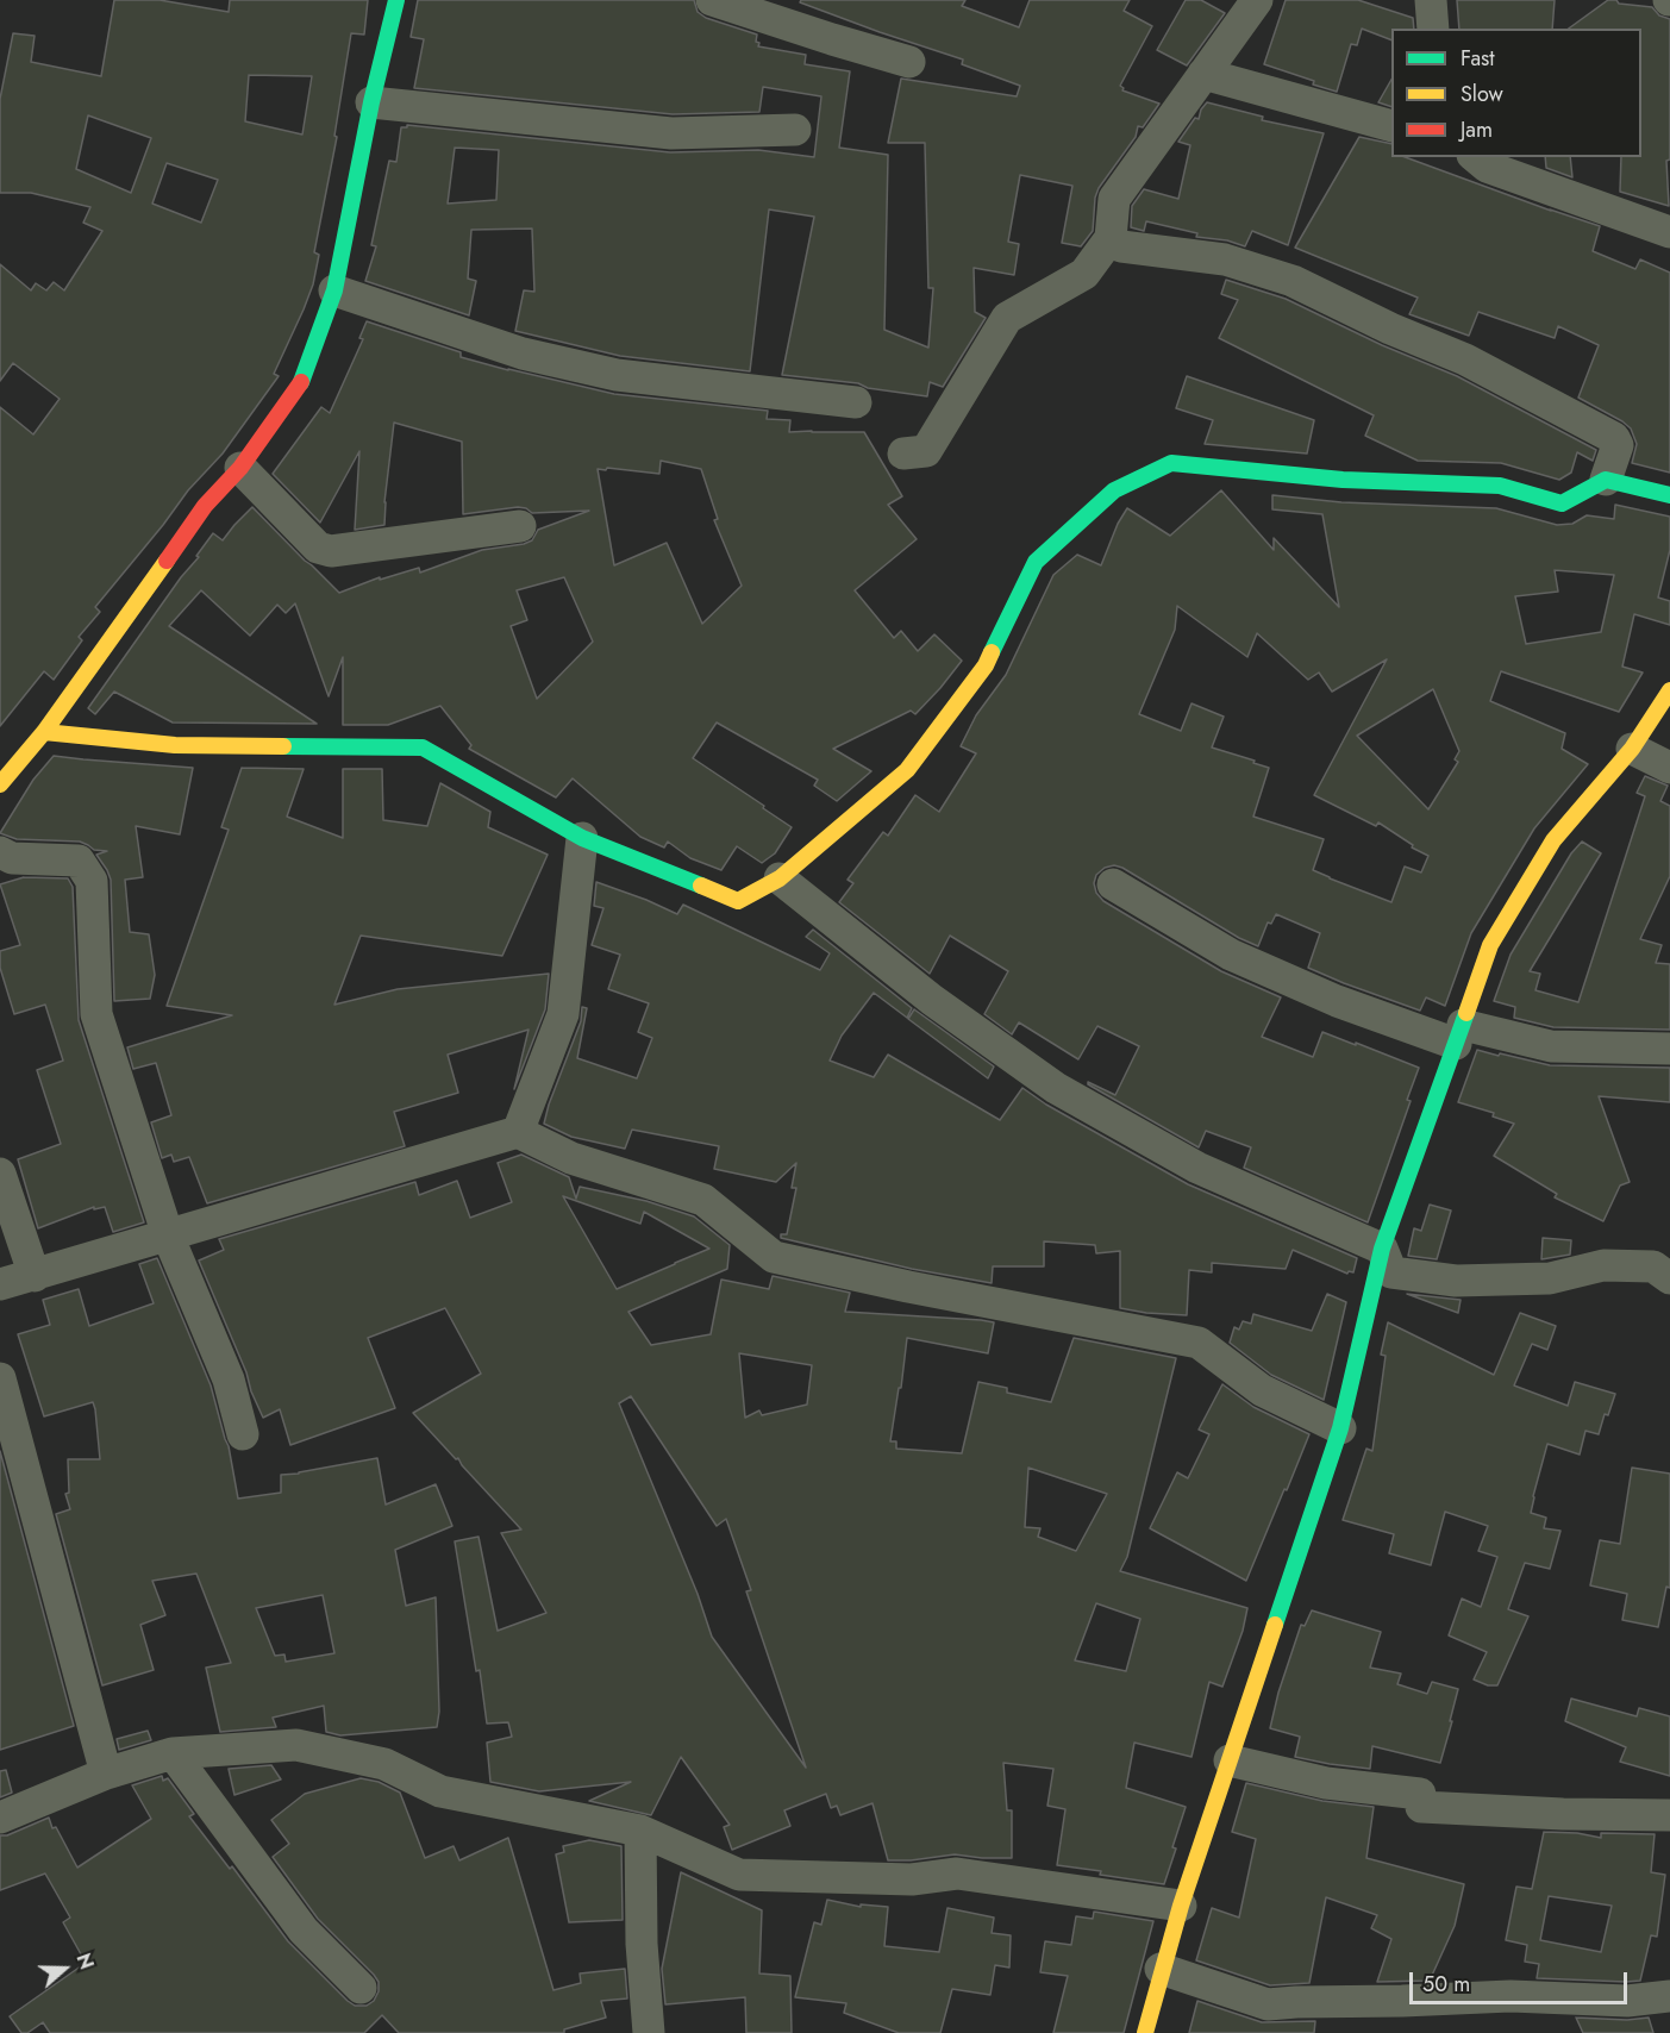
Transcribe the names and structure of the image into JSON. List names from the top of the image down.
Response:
{
  "legend": ["Fast", "Slow", "Jam"],
  "scale_bar": "50 m",
  "north": "right"
}
